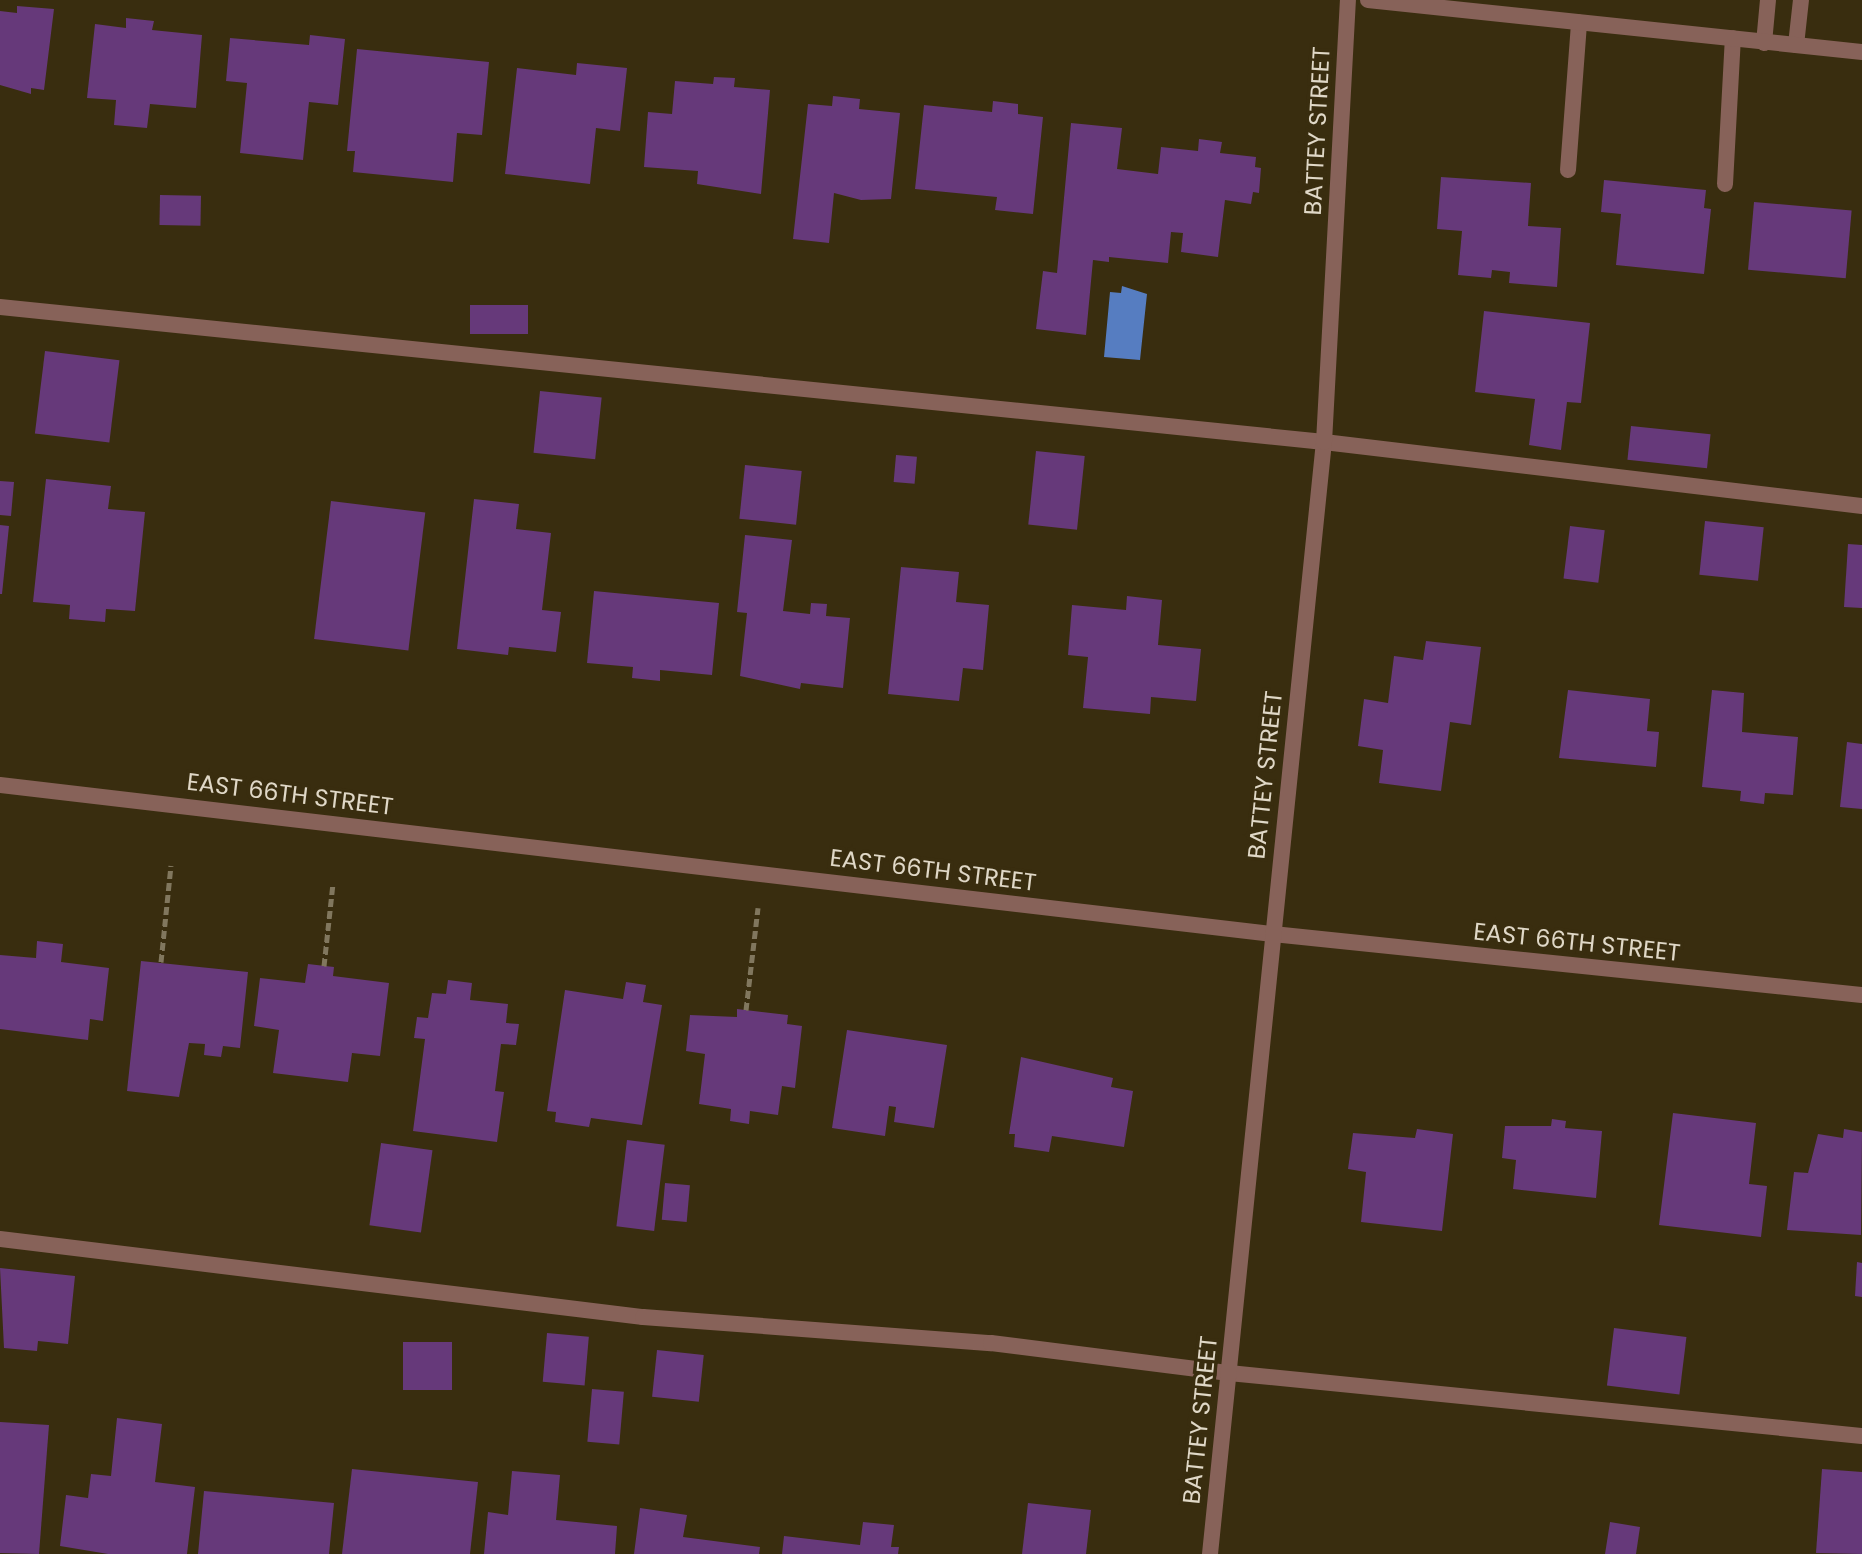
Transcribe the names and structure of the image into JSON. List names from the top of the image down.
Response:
{
  "streets": {
    "street": ["BATTEY STREET", "EAST 66TH STREET"]
  },
  "crossings": [
    ["BATTEY STREET", "EAST 66TH STREET"]
  ]
}
